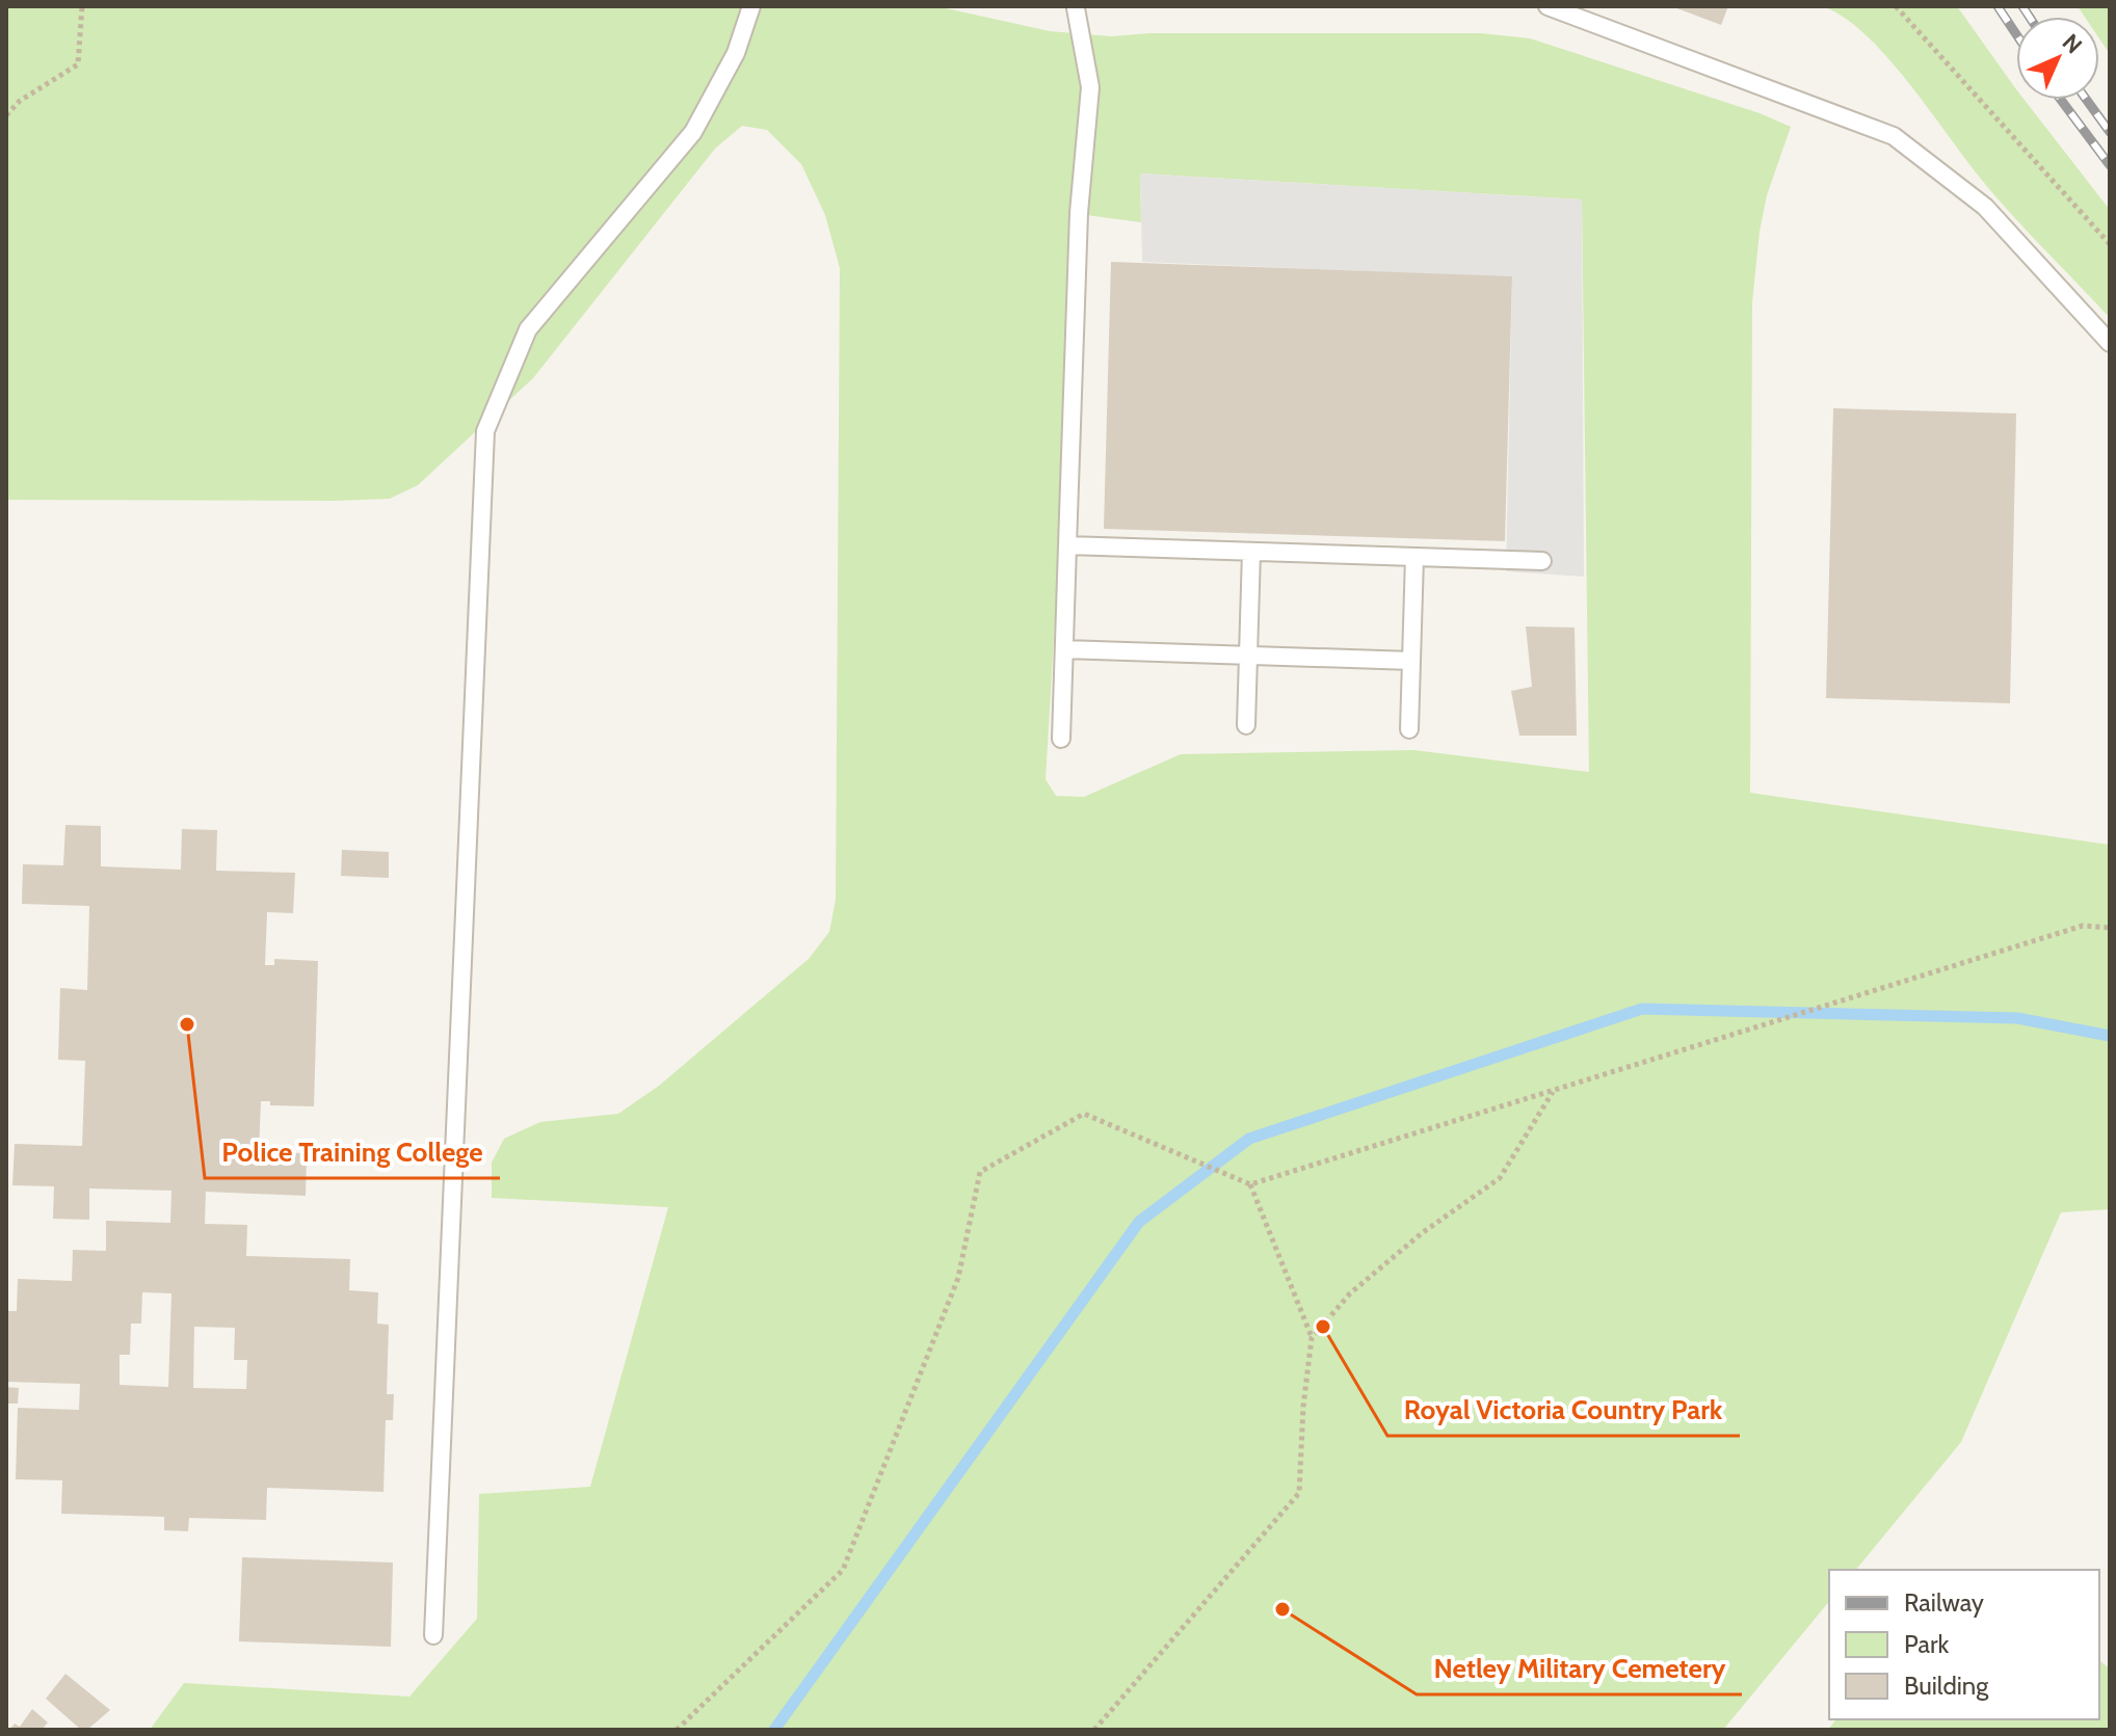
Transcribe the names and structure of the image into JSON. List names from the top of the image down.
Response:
{
  "places": ["Police Training College", "Royal Victoria Country Park", "Netley Military Cemetery"],
  "legend": ["Railway", "Park", "Building"],
  "north": "top right"
}
